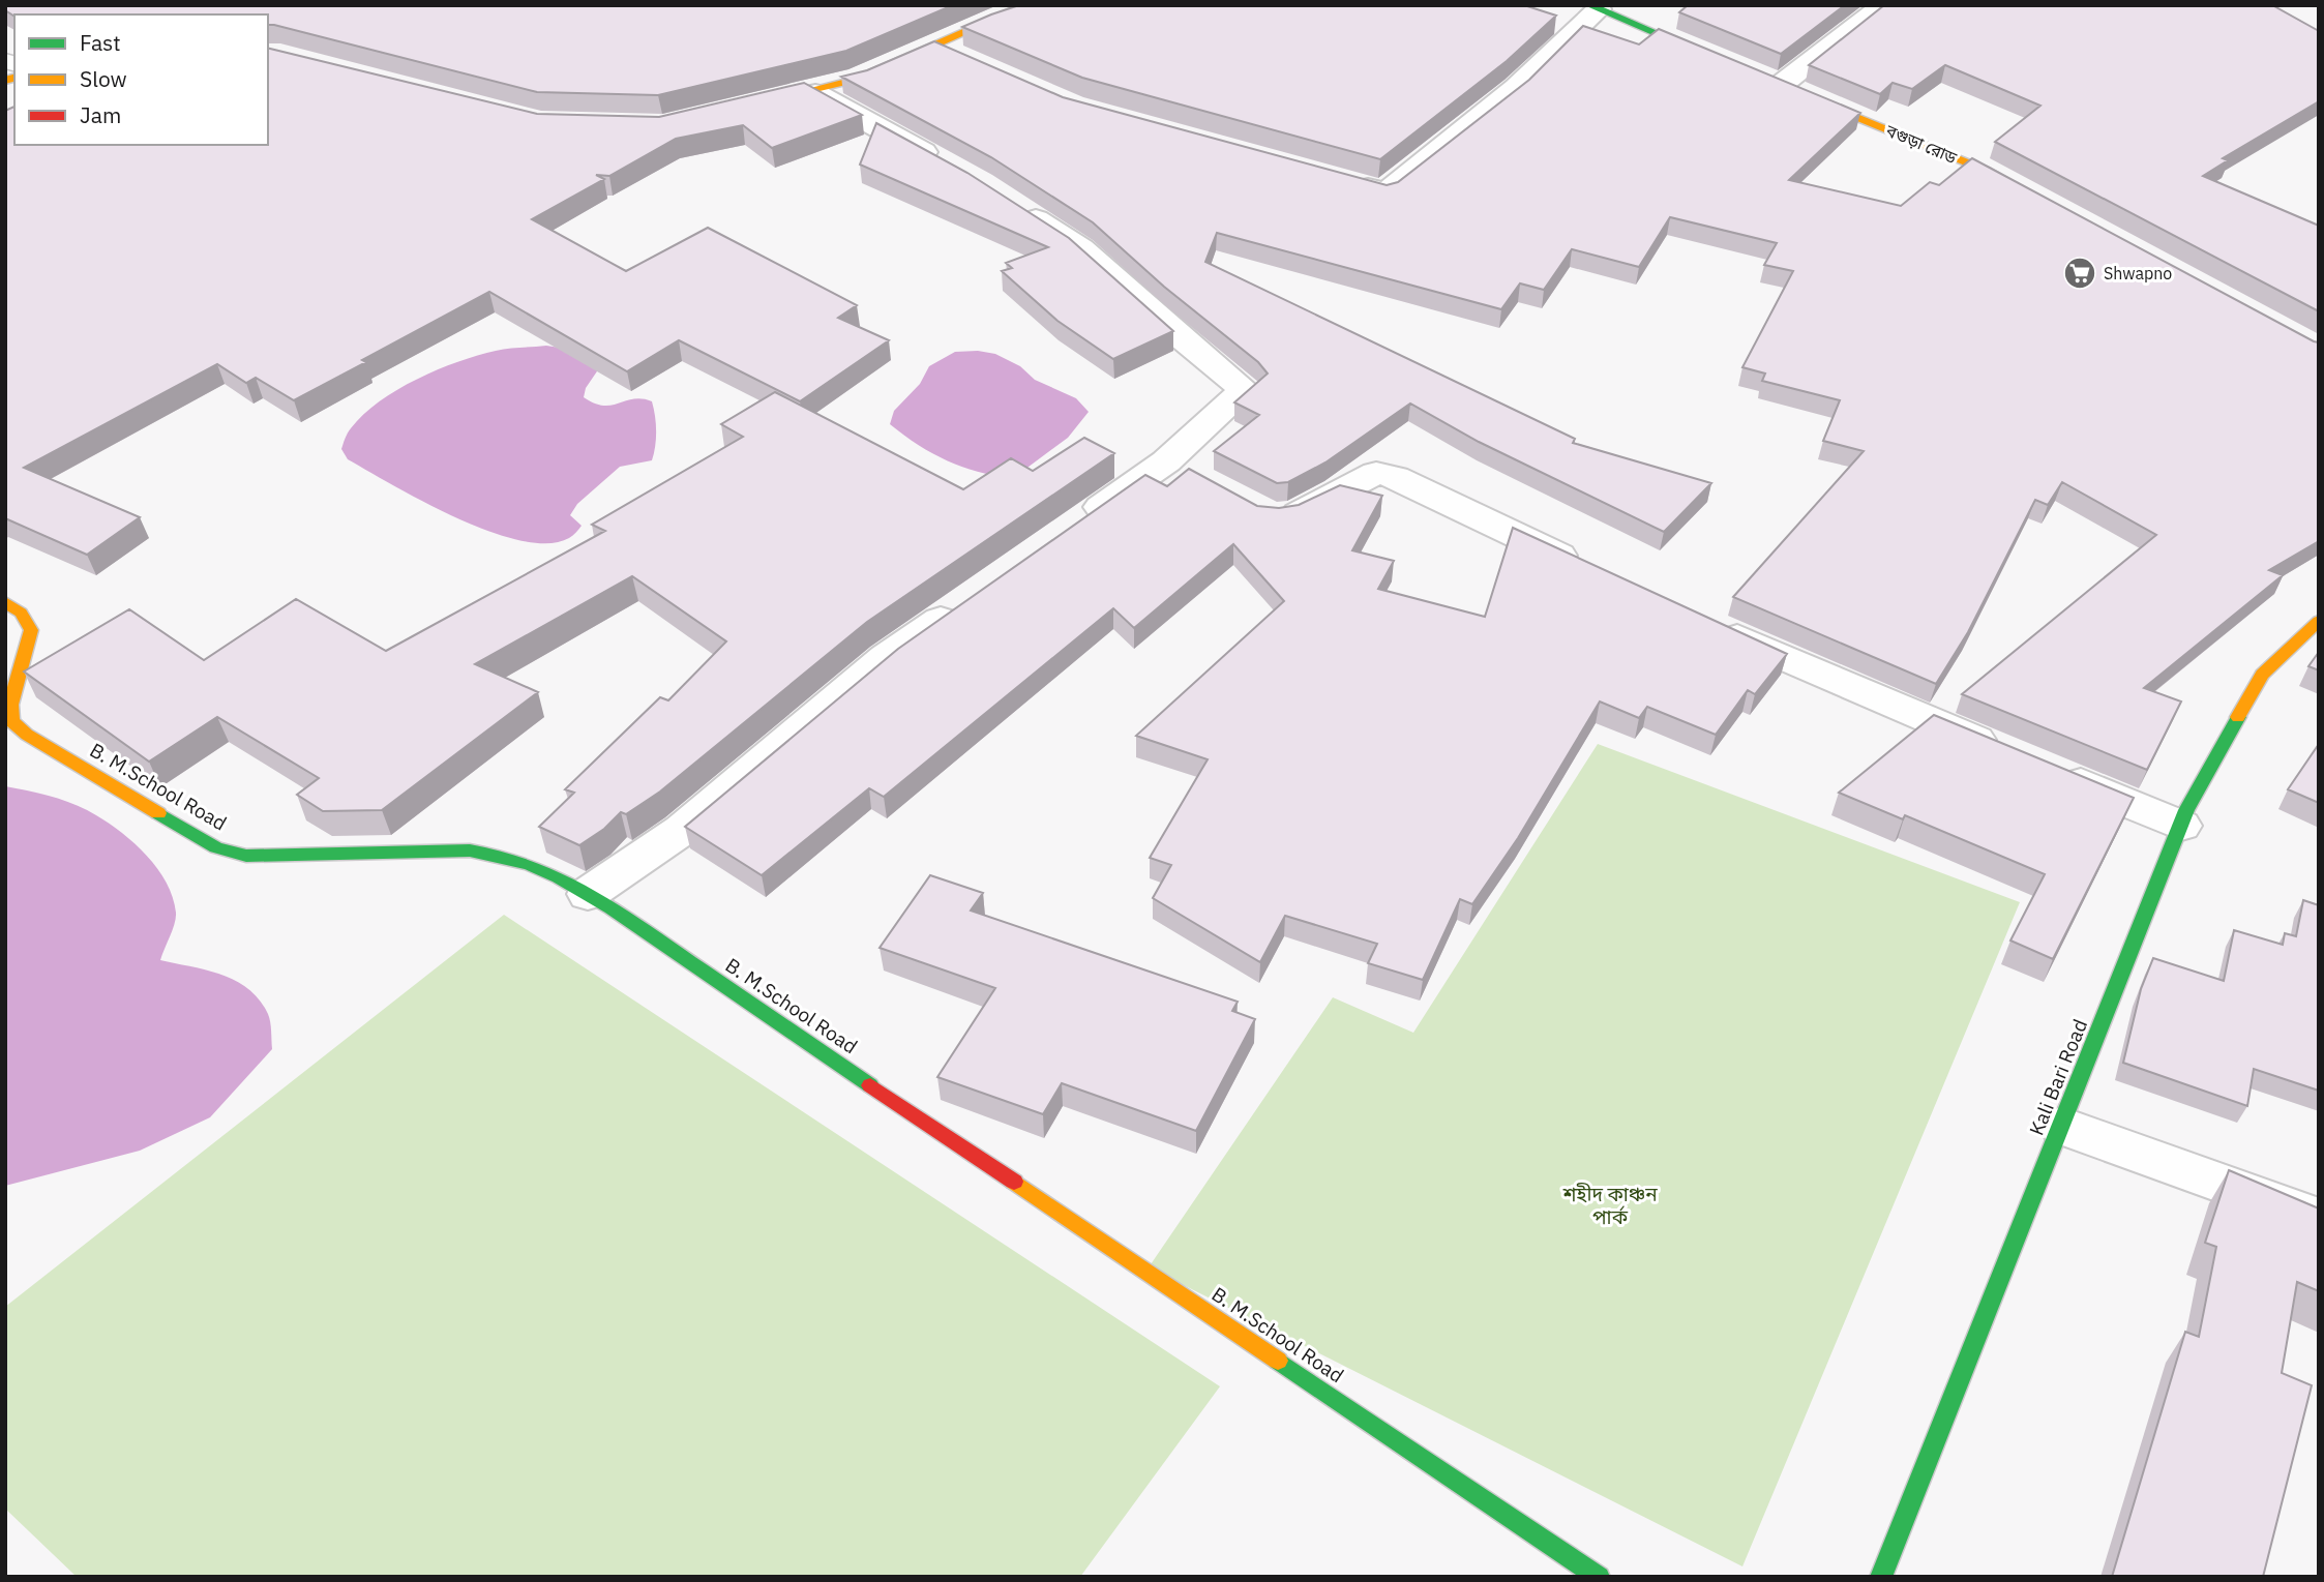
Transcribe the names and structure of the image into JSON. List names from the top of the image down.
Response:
{
  "streets": {
    "street": ["বগুড়া রোড", "B. M.School Road", "Kali Bari Road"]
  },
  "parks": ["শহীদ কাঞ্চন পার্ক"],
  "places": {
    "supermarket": ["Shwapno"]
  },
  "legend": ["Fast", "Slow", "Jam"]
}
